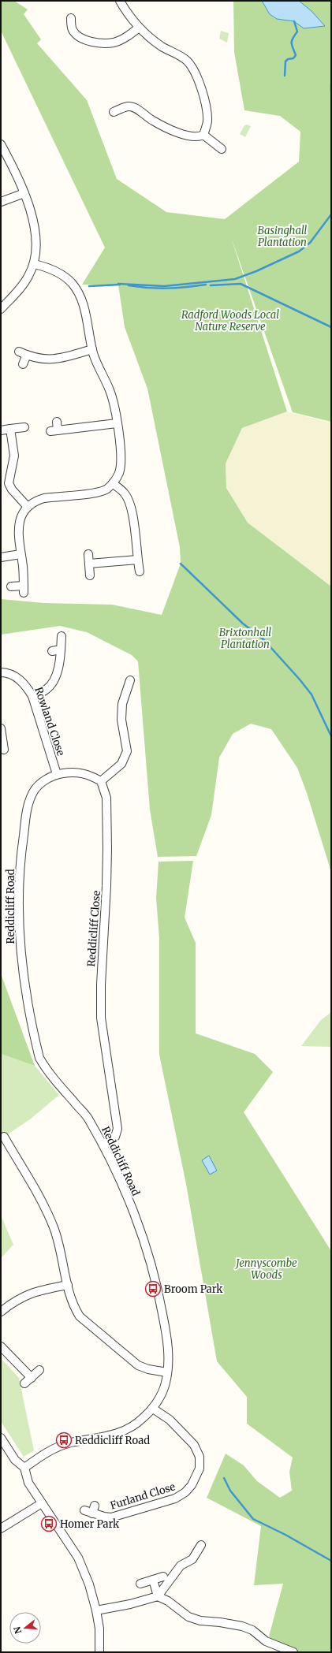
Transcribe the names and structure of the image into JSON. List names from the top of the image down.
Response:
{
  "streets": {
    "street": [
      "Rowland Close",
      "Reddicliff Road",
      "Reddicliff Close",
      "Furland Close"
    ]
  },
  "crossings": [
    ["Rowland Close", "Reddicliff Road"],
    ["Reddicliff Road", "Reddicliff Close"],
    ["Reddicliff Road", "Furland Close"]
  ],
  "parks": [
    "Basinghall Plantation",
    "Radford Woods Local Nature Reserve",
    "Brixtonhall Plantation",
    "Jennyscombe Woods"
  ],
  "places": {
    "bus stop": ["Broom Park", "Reddicliff Road", "Homer Park"]
  },
  "north": "left"
}
